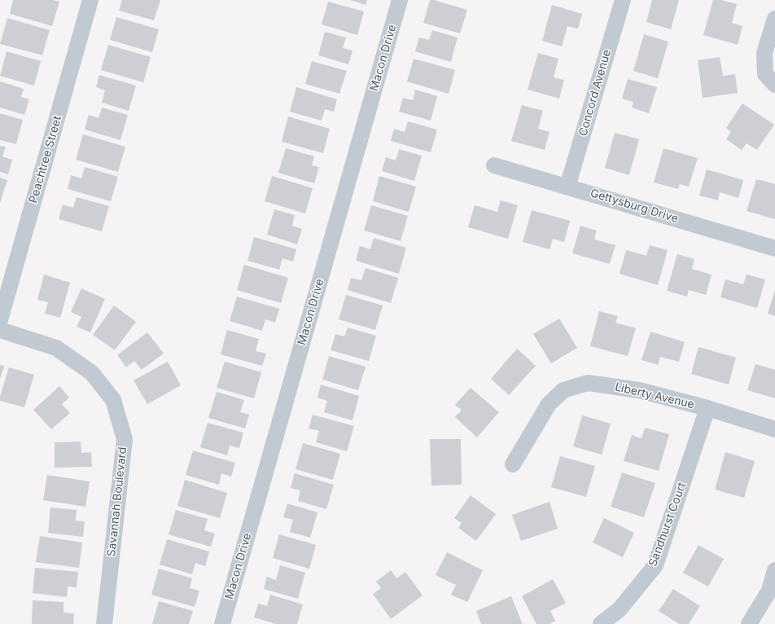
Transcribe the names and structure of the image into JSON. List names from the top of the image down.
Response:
{
  "streets": {
    "street": [
      "Macon Drive",
      "Concord Avenue",
      "Peachtree Street",
      "Gettysburg Drive",
      "Liberty Avenue",
      "Savannah Boulevard",
      "Sandhurst Court"
    ]
  },
  "crossings": [
    ["Concord Avenue", "Gettysburg Drive"],
    ["Liberty Avenue", "Sandhurst Court"]
  ]
}
